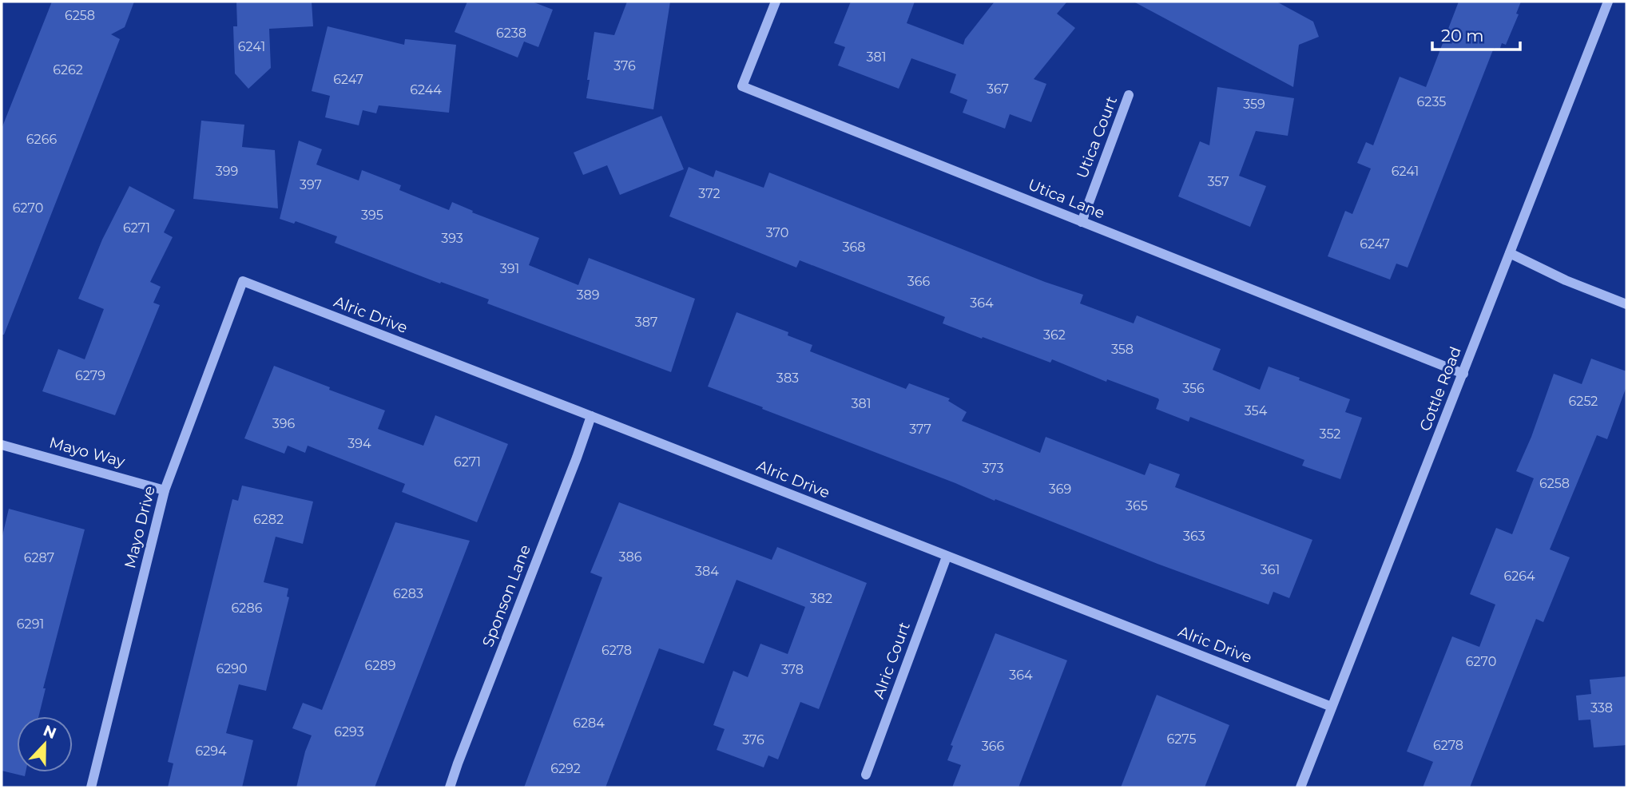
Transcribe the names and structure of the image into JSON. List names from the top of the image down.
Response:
{
  "streets": {
    "street": [
      "Utica Court",
      "Utica Lane",
      "Alric Drive",
      "Cottle Road",
      "Mayo Way",
      "Mayo Drive",
      "Sponson Lane",
      "Alric Court"
    ]
  },
  "crossings": [
    ["Utica Court", "Utica Lane"],
    ["Utica Lane", "Cottle Road"],
    ["Alric Drive", "Cottle Road"],
    ["Alric Drive", "Mayo Drive"],
    ["Alric Drive", "Sponson Lane"],
    ["Alric Drive", "Alric Court"],
    ["Mayo Way", "Mayo Drive"]
  ],
  "house_numbers": [
    "6258",
    "6238",
    "6241",
    "381",
    "376",
    "6262",
    "6247",
    "367",
    "6244",
    "6235",
    "359",
    "6266",
    "399",
    "6241",
    "357",
    "397",
    "372",
    "6270",
    "395",
    "6271",
    "370",
    "393",
    "6247",
    "368",
    "391",
    "366",
    "389",
    "364",
    "387",
    "362",
    "358",
    "6279",
    "383",
    "356",
    "6252",
    "381",
    "354",
    "396",
    "377",
    "352",
    "394",
    "6271",
    "373",
    "6258",
    "369",
    "365",
    "6282",
    "363",
    "386",
    "6287",
    "361",
    "384",
    "6264",
    "6283",
    "382",
    "6286",
    "6291",
    "6278",
    "6270",
    "6289",
    "6290",
    "378",
    "364",
    "338",
    "6284",
    "6293",
    "6275",
    "376",
    "6278",
    "366",
    "6294",
    "6292"
  ],
  "scale_bar": "20 m",
  "north": "top"
}
